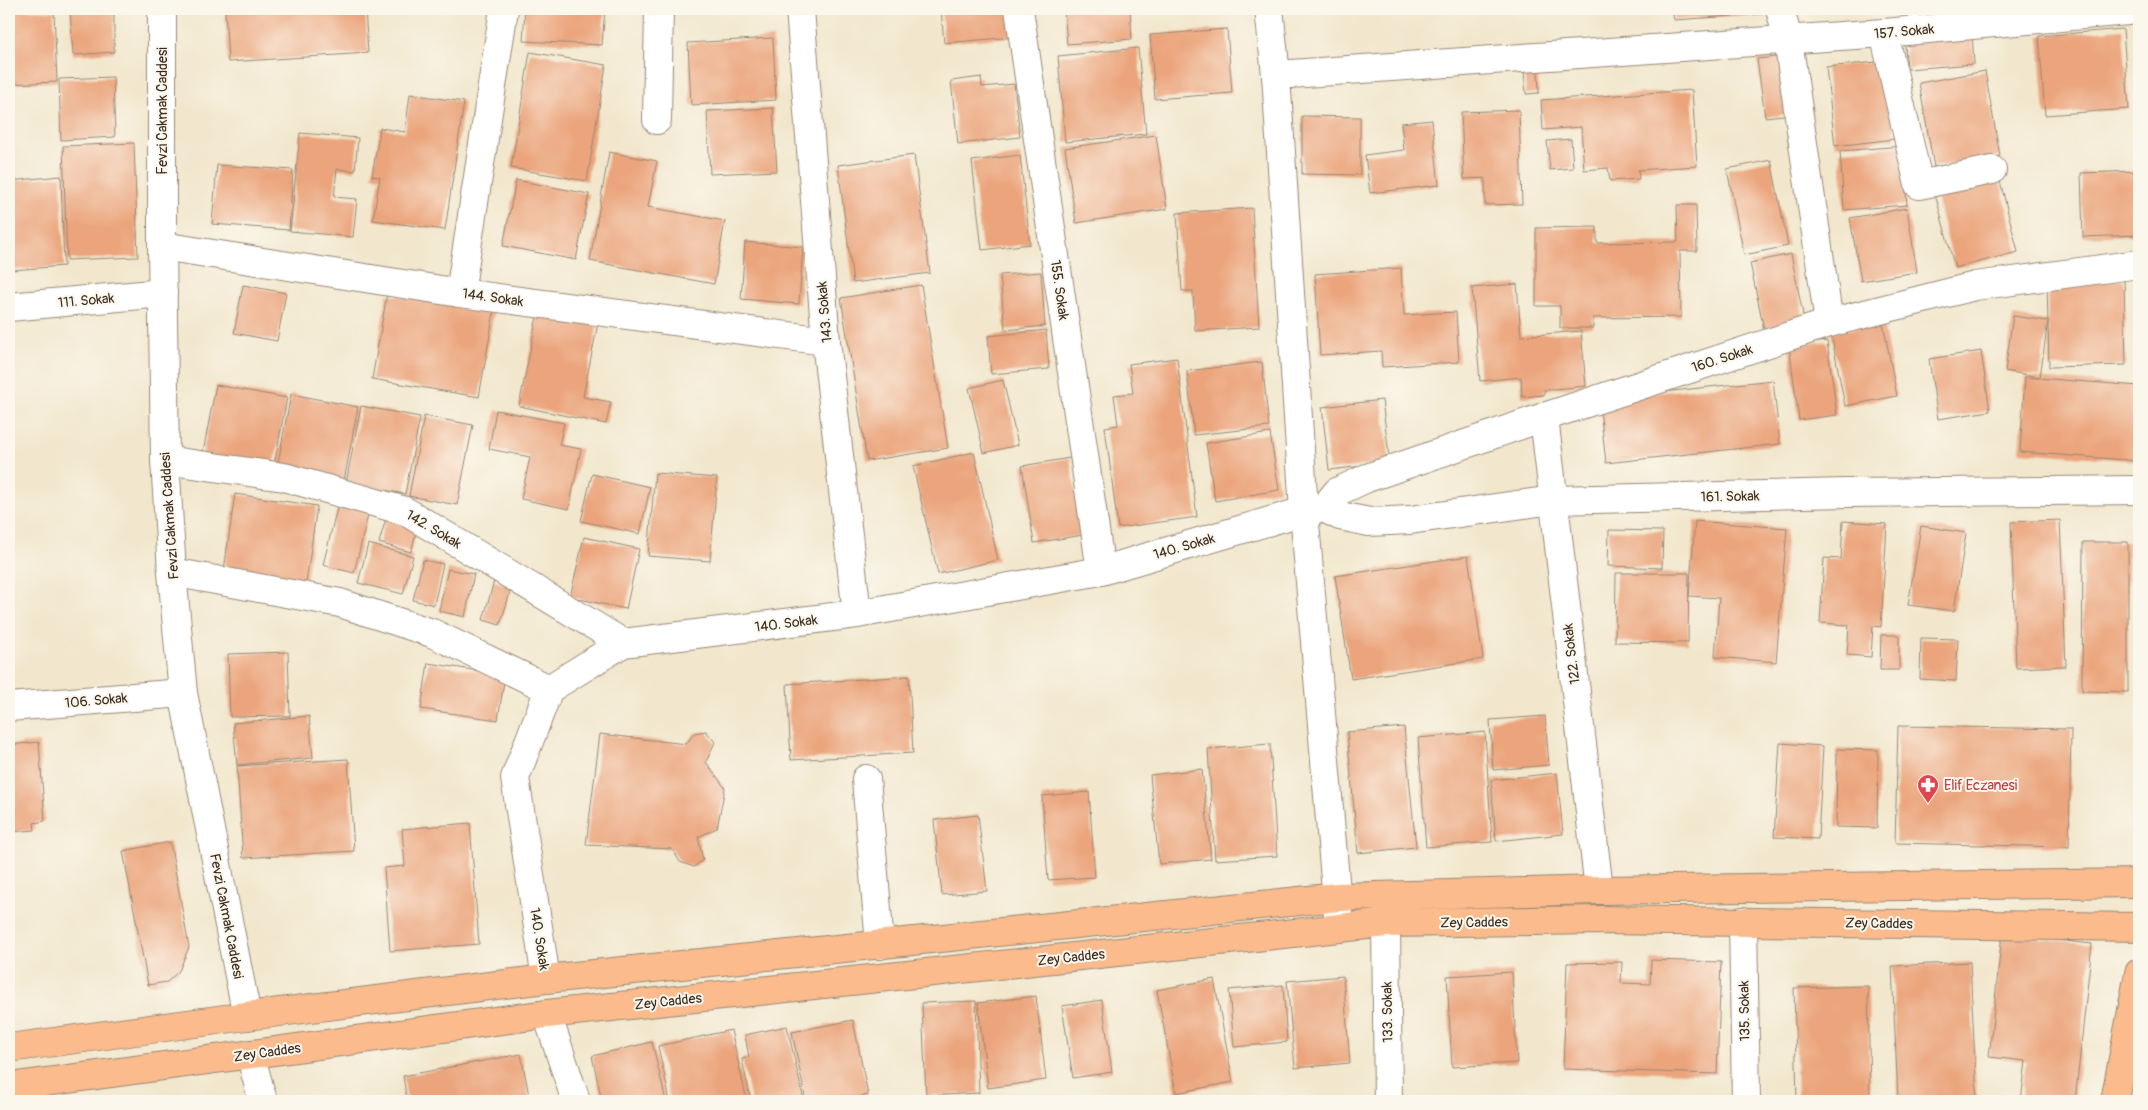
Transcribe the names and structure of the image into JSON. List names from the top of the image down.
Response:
{
  "streets": {
    "main road": ["Zey Caddes"],
    "street": [
      "157. Sokak",
      "Fevzi Cakmak Caddesi",
      "155. Sokak",
      "144. Sokak",
      "111. Sokak",
      "143. Sokak",
      "160. Sokak",
      "161. Sokak",
      "142. Sokak",
      "140. Sokak",
      "122. Sokak",
      "106. Sokak",
      "135. Sokak",
      "133. Sokak"
    ]
  },
  "crossings": [
    ["Fevzi Cakmak Caddesi", "144. Sokak"],
    ["Fevzi Cakmak Caddesi", "111. Sokak"],
    ["Fevzi Cakmak Caddesi", "142. Sokak"],
    ["Fevzi Cakmak Caddesi", "106. Sokak"],
    ["Fevzi Cakmak Caddesi", "Zey Caddes"],
    ["155. Sokak", "140. Sokak"],
    ["144. Sokak", "143. Sokak"],
    ["143. Sokak", "140. Sokak"],
    ["160. Sokak", "161. Sokak"],
    ["160. Sokak", "140. Sokak"],
    ["160. Sokak", "122. Sokak"],
    ["161. Sokak", "140. Sokak"],
    ["161. Sokak", "122. Sokak"],
    ["142. Sokak", "140. Sokak"],
    ["140. Sokak", "Zey Caddes"],
    ["122. Sokak", "Zey Caddes"],
    ["Zey Caddes", "135. Sokak"],
    ["Zey Caddes", "133. Sokak"]
  ],
  "places": {
    "pharmacy": ["Elif Eczanesi"]
  }
}
